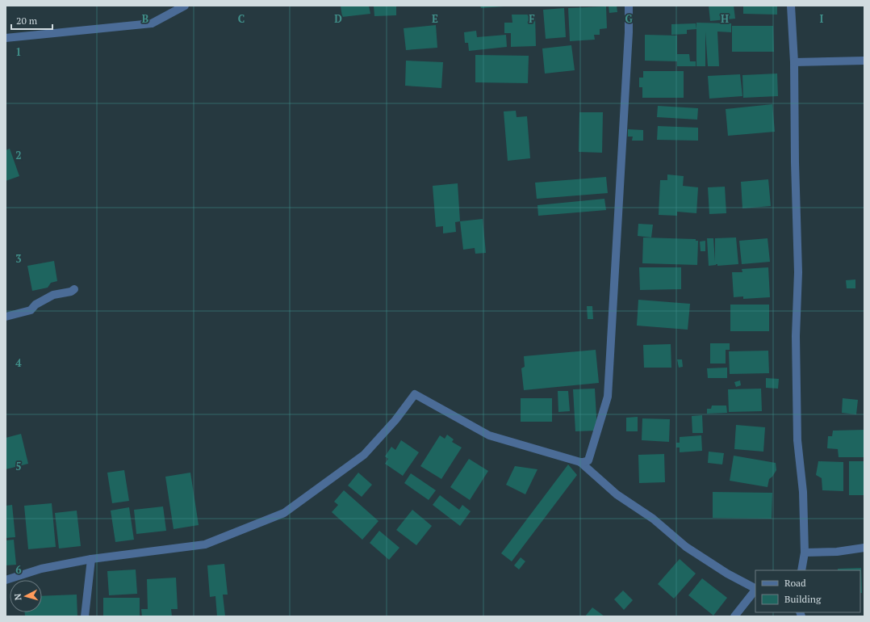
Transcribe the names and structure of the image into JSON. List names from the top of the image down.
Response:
{
  "legend": ["Road", "Building"],
  "scale_bar": "20 m",
  "north": "left",
  "grid": {
    "columns": [
      "B",
      "C",
      "D",
      "E",
      "F",
      "G",
      "H",
      "I"
    ],
    "rows": [
      "1",
      "2",
      "3",
      "4",
      "5",
      "6"
    ]
  }
}
